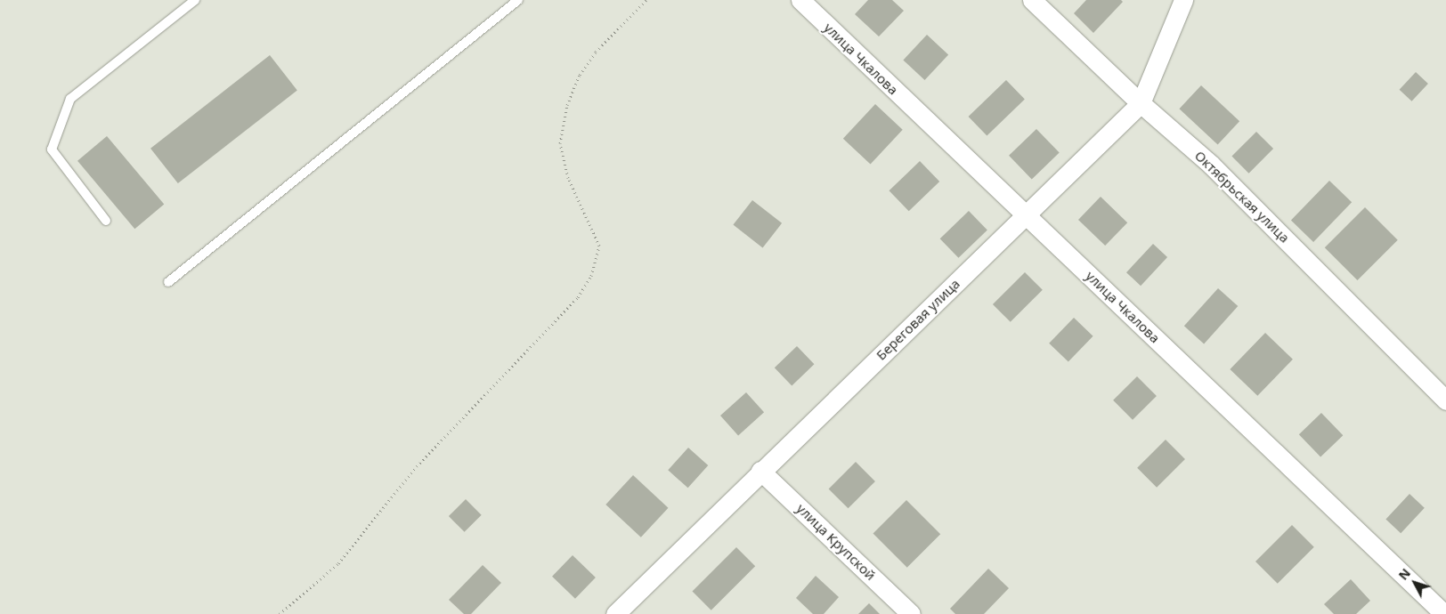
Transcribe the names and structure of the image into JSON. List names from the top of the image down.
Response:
{
  "streets": {
    "street": [
      "улица Чкалова",
      "Октябрьская улица",
      "Береговая улица",
      "улица Крупской"
    ]
  },
  "crossings": [
    ["улица Чкалова", "Береговая улица"],
    ["Октябрьская улица", "Береговая улица"],
    ["Береговая улица", "улица Крупской"]
  ],
  "north": "top left"
}
